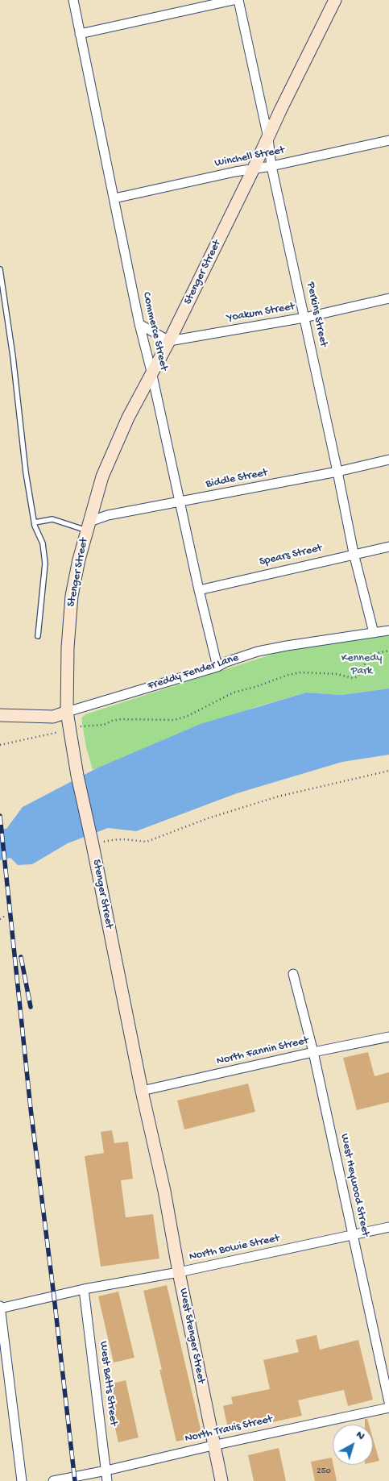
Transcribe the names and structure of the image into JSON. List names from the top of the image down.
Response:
{
  "streets": {
    "street": [
      "Winchell Street",
      "Stenger Street",
      "Yoakum Street",
      "Perkins Street",
      "Commerce Street",
      "Biddle Street",
      "Spears Street",
      "Freddy Fender Lane",
      "North Fannin Street",
      "West Heywood Street",
      "North Bowie Street",
      "West Stenger Street",
      "West Batts Street",
      "North Travis Street"
    ]
  },
  "crossings": [
    ["Winchell Street", "Stenger Street"],
    ["Winchell Street", "Perkins Street"],
    ["Winchell Street", "Commerce Street"],
    ["Stenger Street", "Yoakum Street"],
    ["Stenger Street", "Perkins Street"],
    ["Stenger Street", "Commerce Street"],
    ["Stenger Street", "Biddle Street"],
    ["Stenger Street", "Freddy Fender Lane"],
    ["Stenger Street", "North Fannin Street"],
    ["Stenger Street", "West Stenger Street"],
    ["Yoakum Street", "Perkins Street"],
    ["Perkins Street", "Biddle Street"],
    ["Perkins Street", "Spears Street"],
    ["Perkins Street", "Freddy Fender Lane"],
    ["Commerce Street", "Biddle Street"],
    ["Commerce Street", "Spears Street"],
    ["Commerce Street", "Freddy Fender Lane"],
    ["North Fannin Street", "West Heywood Street"],
    ["West Heywood Street", "North Bowie Street"],
    ["North Bowie Street", "West Stenger Street"],
    ["North Bowie Street", "West Batts Street"],
    ["West Stenger Street", "North Travis Street"],
    ["West Batts Street", "North Travis Street"]
  ],
  "parks": ["Kennedy Park"],
  "house_numbers": ["250"],
  "north": "top right"
}
